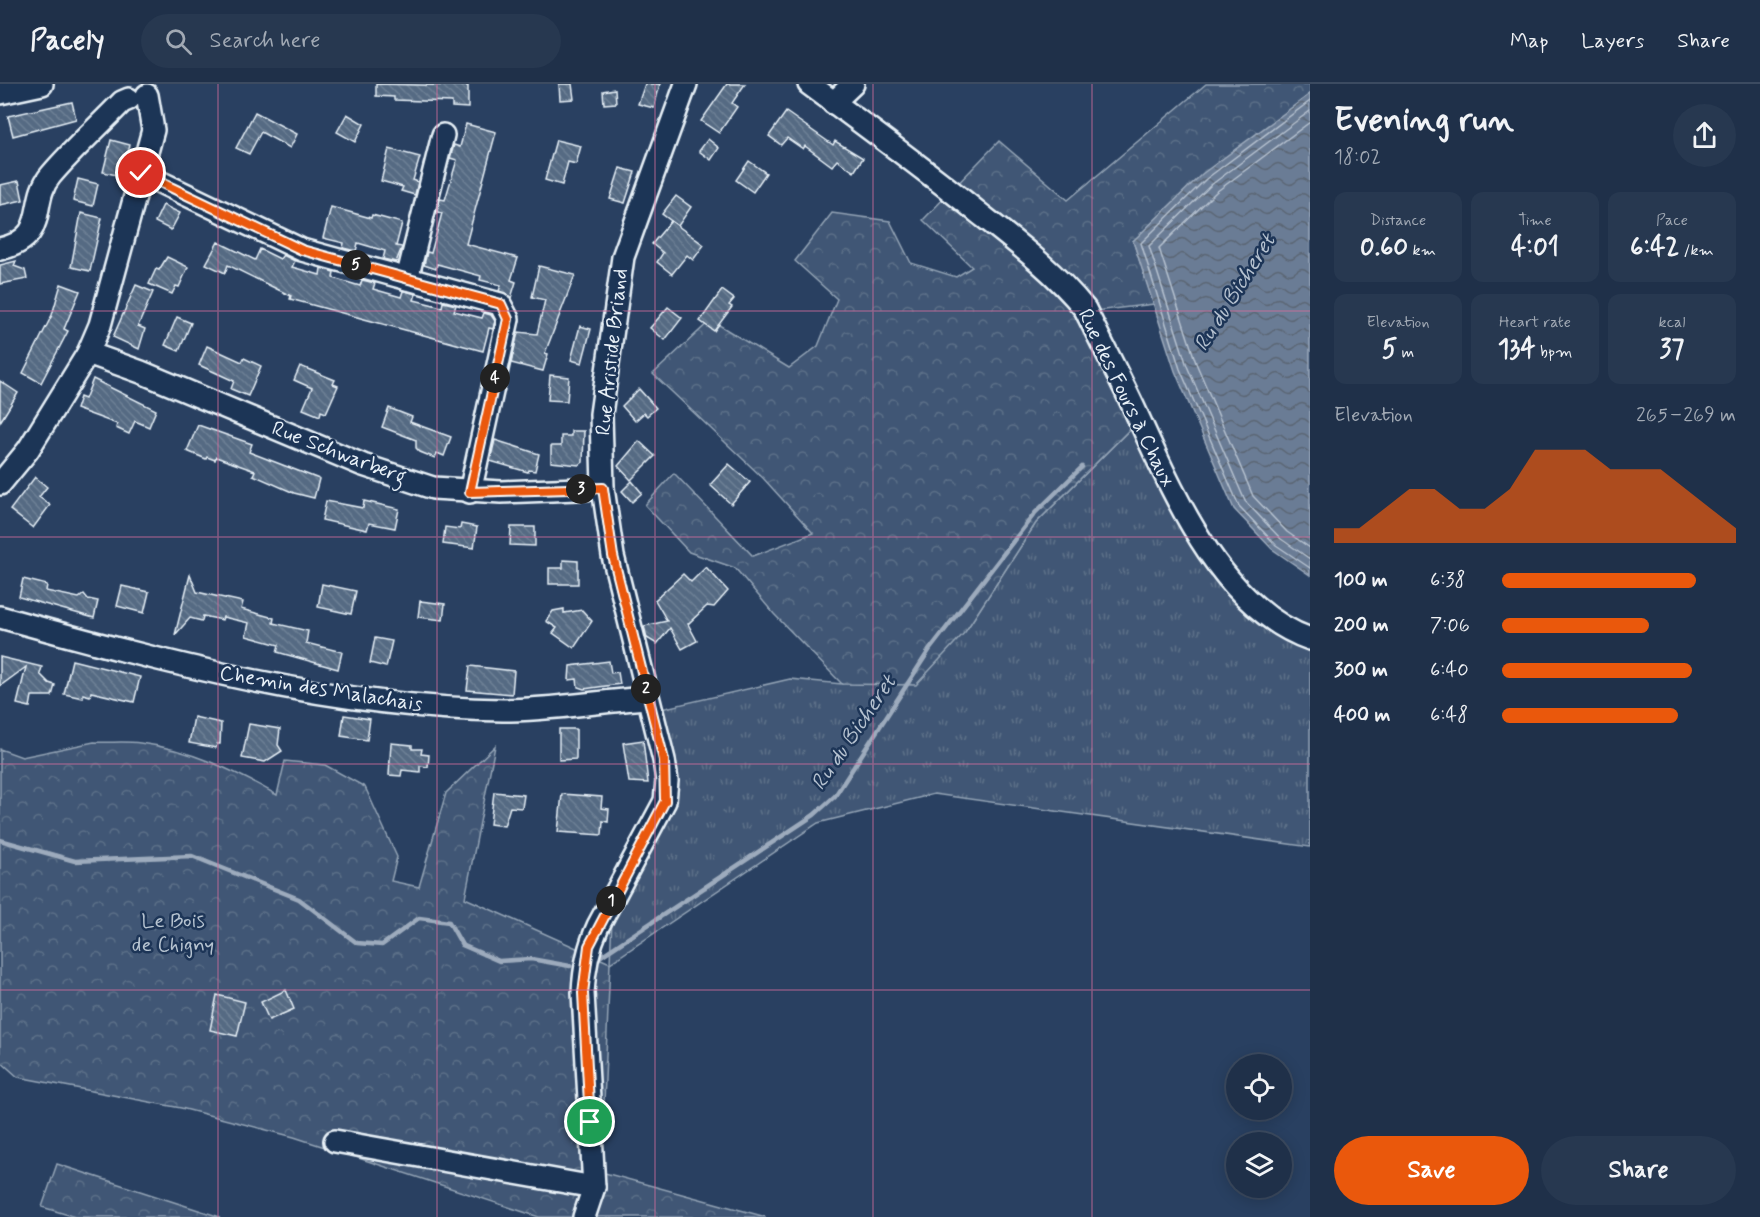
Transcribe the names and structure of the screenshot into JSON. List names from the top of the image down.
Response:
{
  "streets": {
    "street": [
      "Rue Aristide Briand",
      "Rue des Fours à Chaux",
      "Rue Schwarberg",
      "Chemin des Malachais"
    ]
  },
  "crossings": [
    ["Rue Aristide Briand", "Rue Schwarberg"],
    ["Rue Aristide Briand", "Chemin des Malachais"]
  ],
  "water": ["Ru du Bicheret"],
  "parks": ["Le Bois de Chigny"],
  "page": {
    "header": "Pacely",
    "search": "Search here",
    "nav": ["Map", "Layers", "Share"],
    "heading": ["Evening run", "18:02"],
    "stats": [
      ["Distance", "0.60 km"],
      ["Time", "4:01"],
      ["Pace", "6:42 /km"],
      ["Elevation", "5 m"],
      ["Heart rate", "134 bpm"],
      ["kcal", "37"]
    ],
    "pins": [
      "5",
      "4",
      "3",
      "2",
      "1"
    ],
    "chart": ["Elevation", "265–269 m"],
    "list": [
      {
        "name": "100 m",
        "note": "6:38"
      },
      {
        "name": "200 m",
        "note": "7:06"
      },
      {
        "name": "300 m",
        "note": "6:40"
      },
      {
        "name": "400 m",
        "note": "6:48"
      }
    ],
    "buttons": ["Save", "Share"]
  }
}
